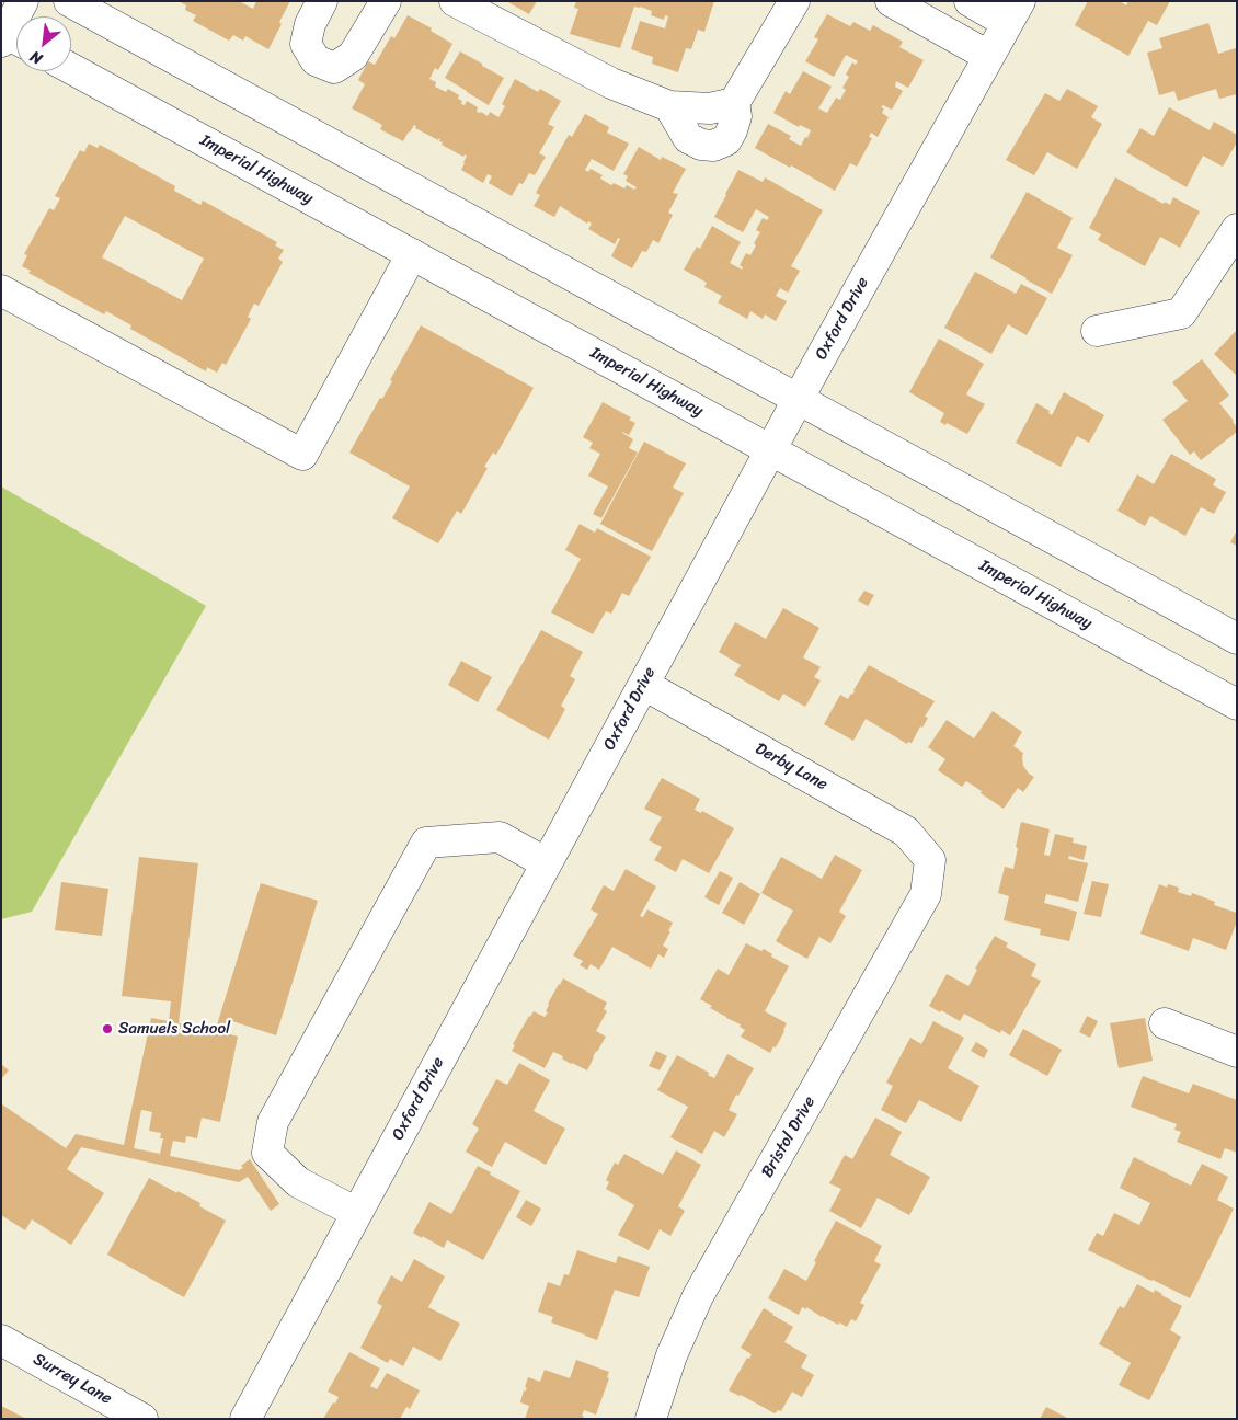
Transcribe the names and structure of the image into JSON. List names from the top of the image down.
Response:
{
  "streets": {
    "street": [
      "Imperial Highway",
      "Oxford Drive",
      "Derby Lane",
      "Bristol Drive",
      "Surrey Lane"
    ]
  },
  "crossings": [
    ["Imperial Highway", "Oxford Drive"],
    ["Oxford Drive", "Derby Lane"],
    ["Derby Lane", "Bristol Drive"]
  ],
  "places": ["Samuels School"],
  "north": "bottom left"
}
